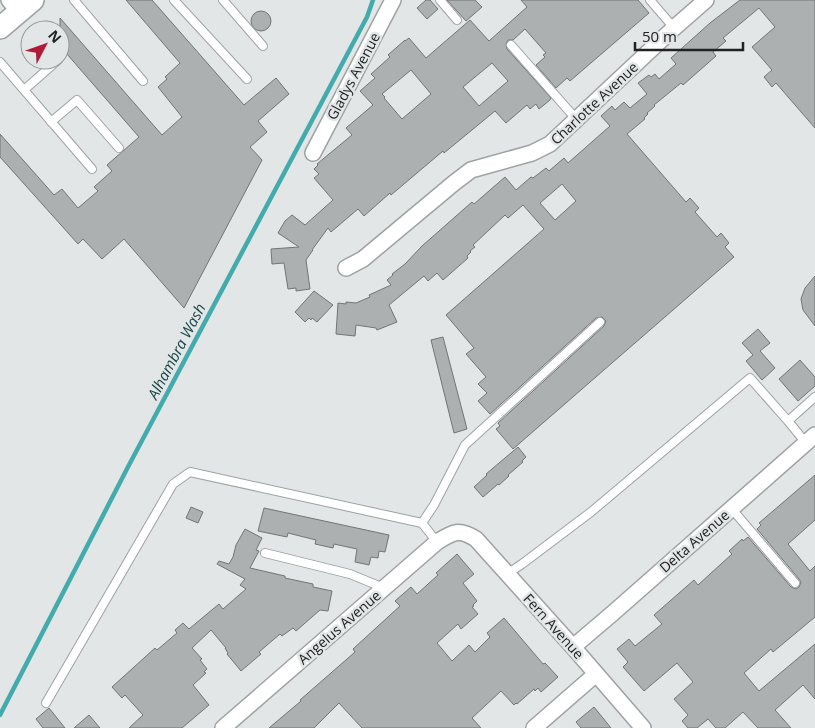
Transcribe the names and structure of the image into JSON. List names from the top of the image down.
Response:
{
  "streets": {
    "street": [
      "Gladys Avenue",
      "Charlotte Avenue",
      "Delta Avenue",
      "Fern Avenue",
      "Angelus Avenue"
    ]
  },
  "crossings": [
    ["Delta Avenue", "Fern Avenue"],
    ["Fern Avenue", "Angelus Avenue"]
  ],
  "water": ["Alhambra Wash"],
  "scale_bar": "50 m",
  "north": "top right"
}
